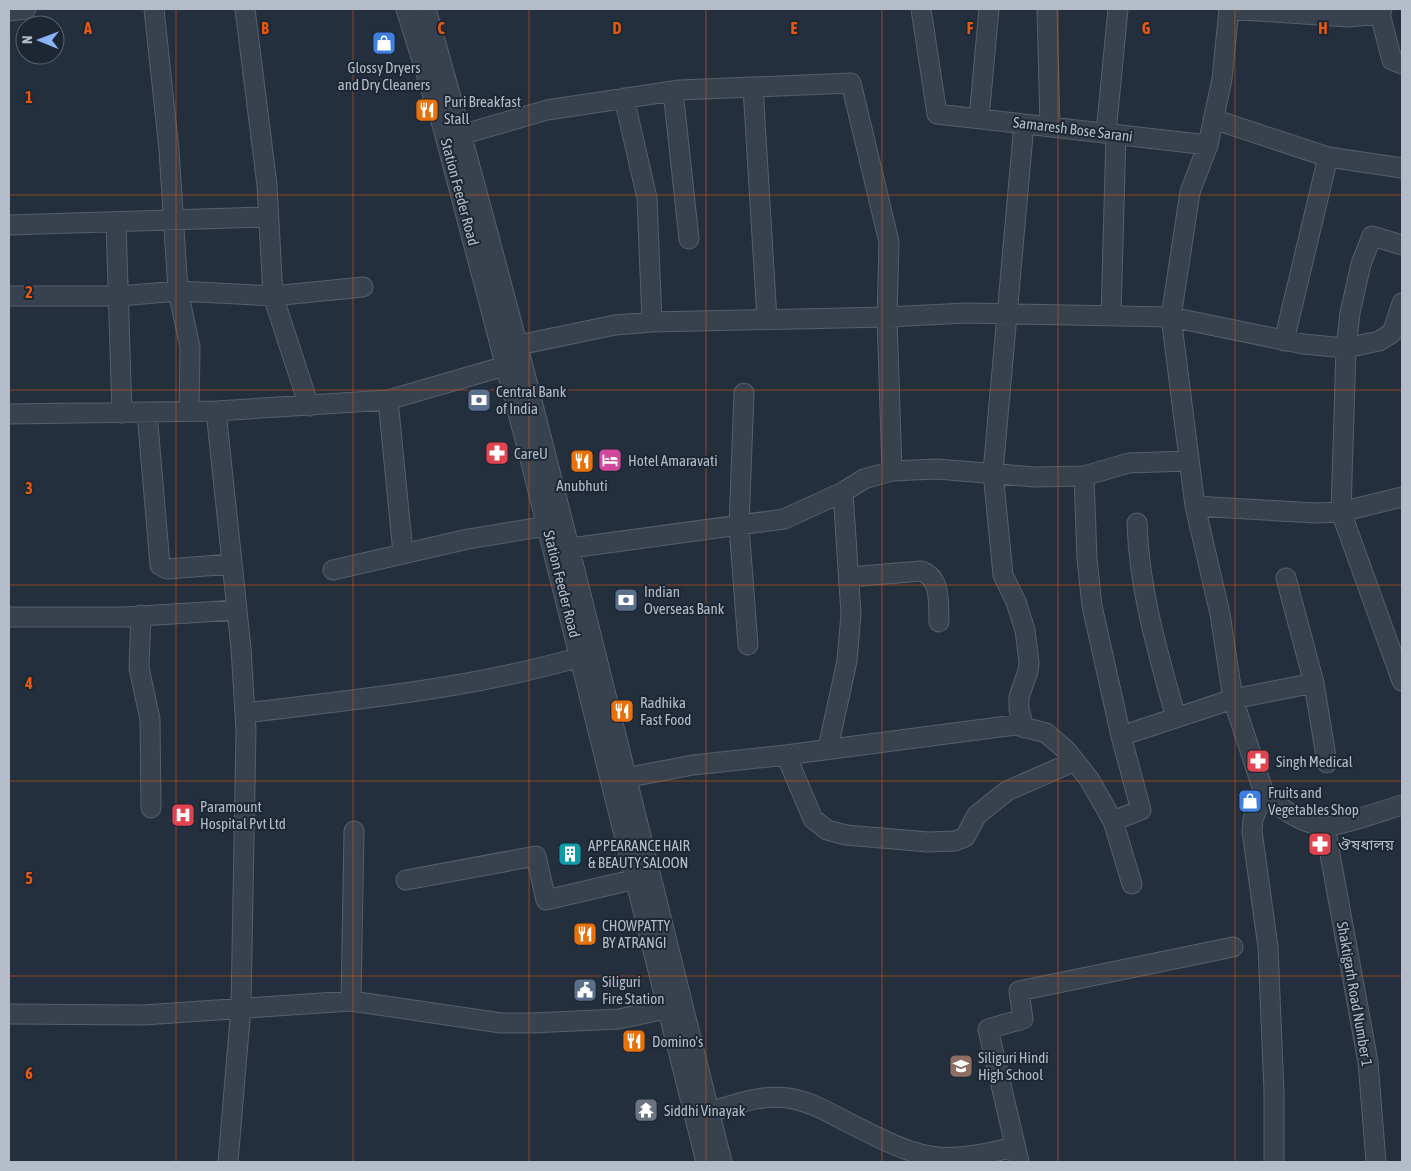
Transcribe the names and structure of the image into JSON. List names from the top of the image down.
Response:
{
  "streets": {
    "street": ["Samaresh Bose Sarani", "Station Feeder Road", "Shaktigarh Road Number 1"]
  },
  "places": {
    "shop": ["Glossy Dryers and Dry Cleaners", "Fruits and Vegetables Shop"],
    "restaurant": [
      "Puri Breakfast Stall",
      "Anubhuti",
      "Radhika Fast Food",
      "CHOWPATTY BY ATRANGI",
      "Domino's"
    ],
    "bank": ["Central Bank of India", "Indian Overseas Bank"],
    "pharmacy": ["CareU", "Singh Medical", "ঔষধালয়"],
    "hotel": ["Hotel Amaravati"],
    "hospital": ["Paramount Hospital Pvt Ltd"],
    "building": ["APPEARANCE HAIR & BEAUTY SALOON"],
    "public building": ["Siliguri Fire Station"],
    "school or university": ["Siliguri Hindi High School"],
    "temple": ["Siddhi Vinayak"]
  },
  "north": "left",
  "grid": {
    "columns": [
      "A",
      "B",
      "C",
      "D",
      "E",
      "F",
      "G",
      "H"
    ],
    "rows": [
      "1",
      "2",
      "3",
      "4",
      "5",
      "6"
    ]
  }
}
